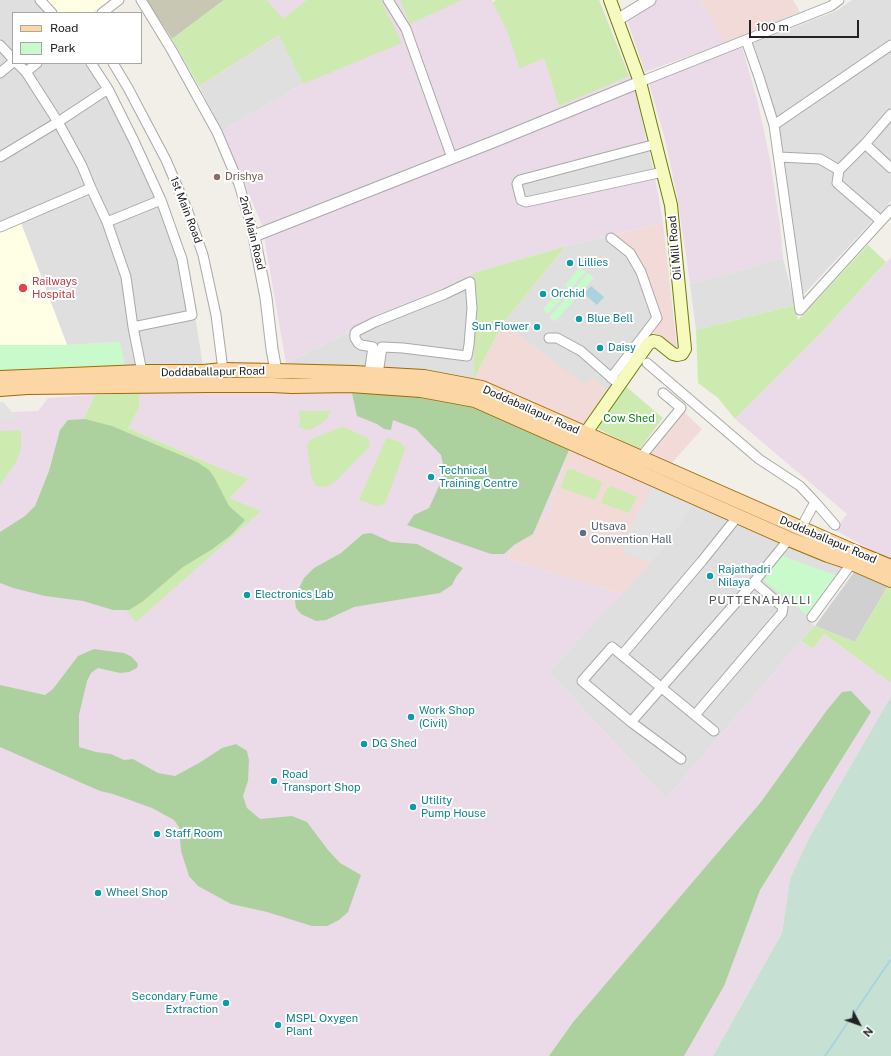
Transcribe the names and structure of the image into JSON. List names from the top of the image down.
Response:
{
  "streets": {
    "main road": ["Oil Mill Road", "Doddaballapur Road"],
    "street": ["1st Main Road", "2nd Main Road"]
  },
  "crossings": [
    ["1st Main Road", "Doddaballapur Road"],
    ["2nd Main Road", "Doddaballapur Road"]
  ],
  "districts": ["PUTTENAHALLI"],
  "parks": ["Cow Shed"],
  "places": [
    "Drishya",
    "Lillies",
    "Railways Hospital",
    "Orchid",
    "Blue Bell",
    "Sun Flower",
    "Daisy",
    "Technical Training Centre",
    "Utsava Convention Hall",
    "Rajathadri Nilaya",
    "Electronics Lab",
    "Work Shop (Civil)",
    "DG Shed",
    "Road Transport Shop",
    "Utility Pump House",
    "Staff Room",
    "Wheel Shop",
    "Secondary Fume Extraction",
    "MSPL Oxygen Plant"
  ],
  "legend": ["Road", "Park"],
  "scale_bar": "100 m",
  "north": "bottom right"
}
